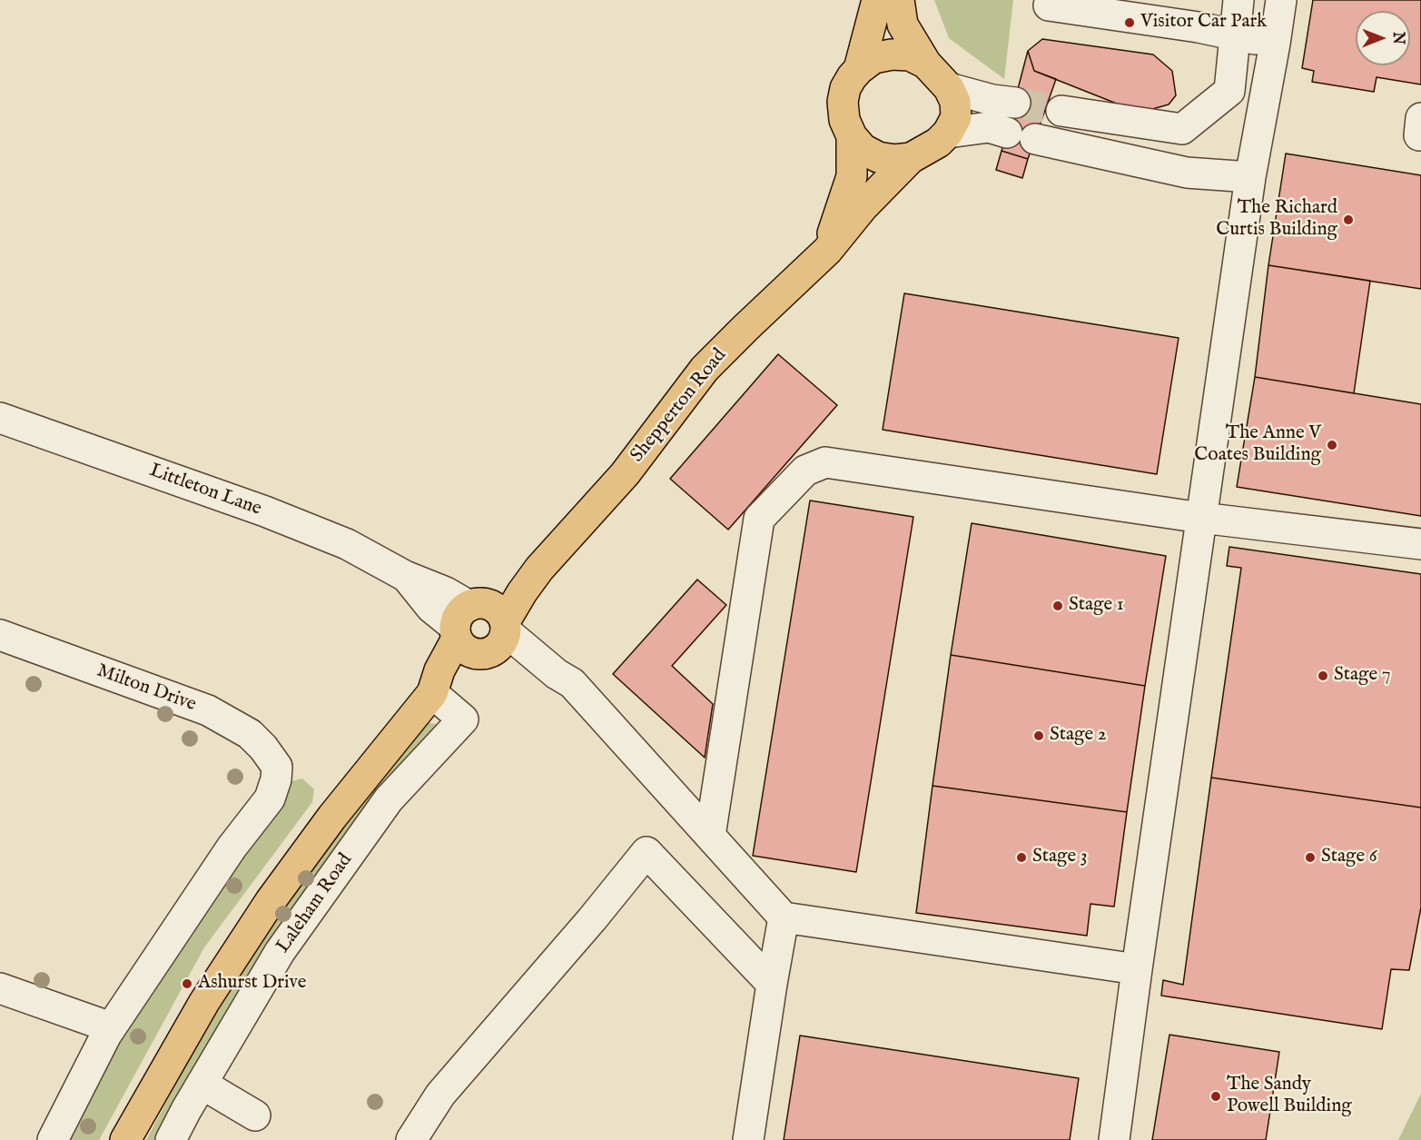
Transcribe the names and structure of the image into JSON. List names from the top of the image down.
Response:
{
  "streets": {
    "main road": ["Shepperton Road", "Laleham Road"],
    "street": ["Littleton Lane", "Milton Drive"]
  },
  "crossings": [
    ["Shepperton Road", "Littleton Lane"],
    ["Shepperton Road", "Laleham Road"],
    ["Littleton Lane", "Laleham Road"]
  ],
  "places": [
    "Visitor Car Park",
    "The Richard Curtis Building",
    "The Anne V Coates Building",
    "Stage 1",
    "Stage 7",
    "Stage 2",
    "Stage 3",
    "Stage 6",
    "Ashurst Drive",
    "The Sandy Powell Building"
  ],
  "north": "right"
}
